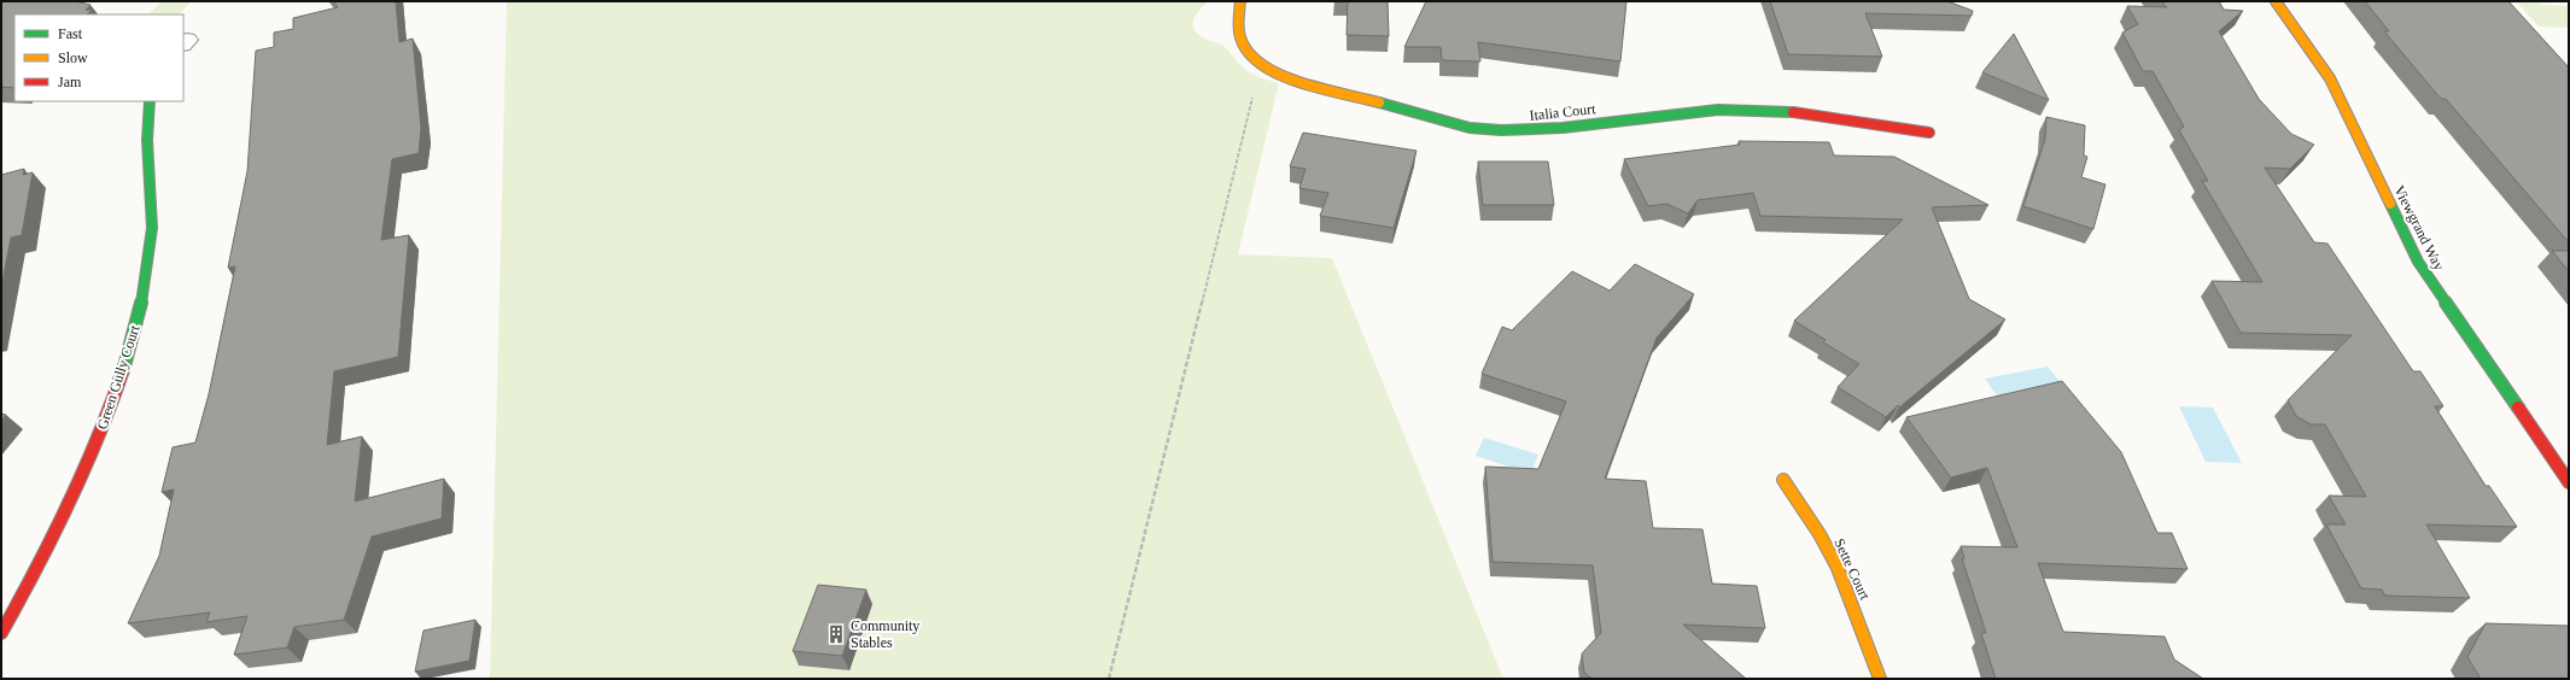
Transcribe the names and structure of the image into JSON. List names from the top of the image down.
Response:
{
  "streets": {
    "street": [
      "Italia Court",
      "Viewgrand Way",
      "Green Gully Court",
      "Sette Court"
    ]
  },
  "places": {
    "building": ["Community Stables"]
  },
  "legend": ["Fast", "Slow", "Jam"]
}
